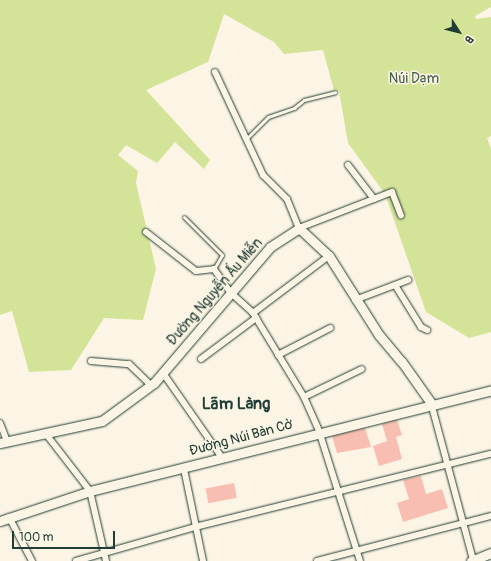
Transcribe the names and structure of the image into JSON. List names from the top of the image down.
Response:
{
  "streets": {
    "street": ["Đường Nguyễn Ấu Miễn", "Đường Núi Bàn Cờ"]
  },
  "districts": ["Lãm Làng"],
  "parks": ["Núi Dạm"],
  "scale_bar": "100 m",
  "north": "bottom right"
}
